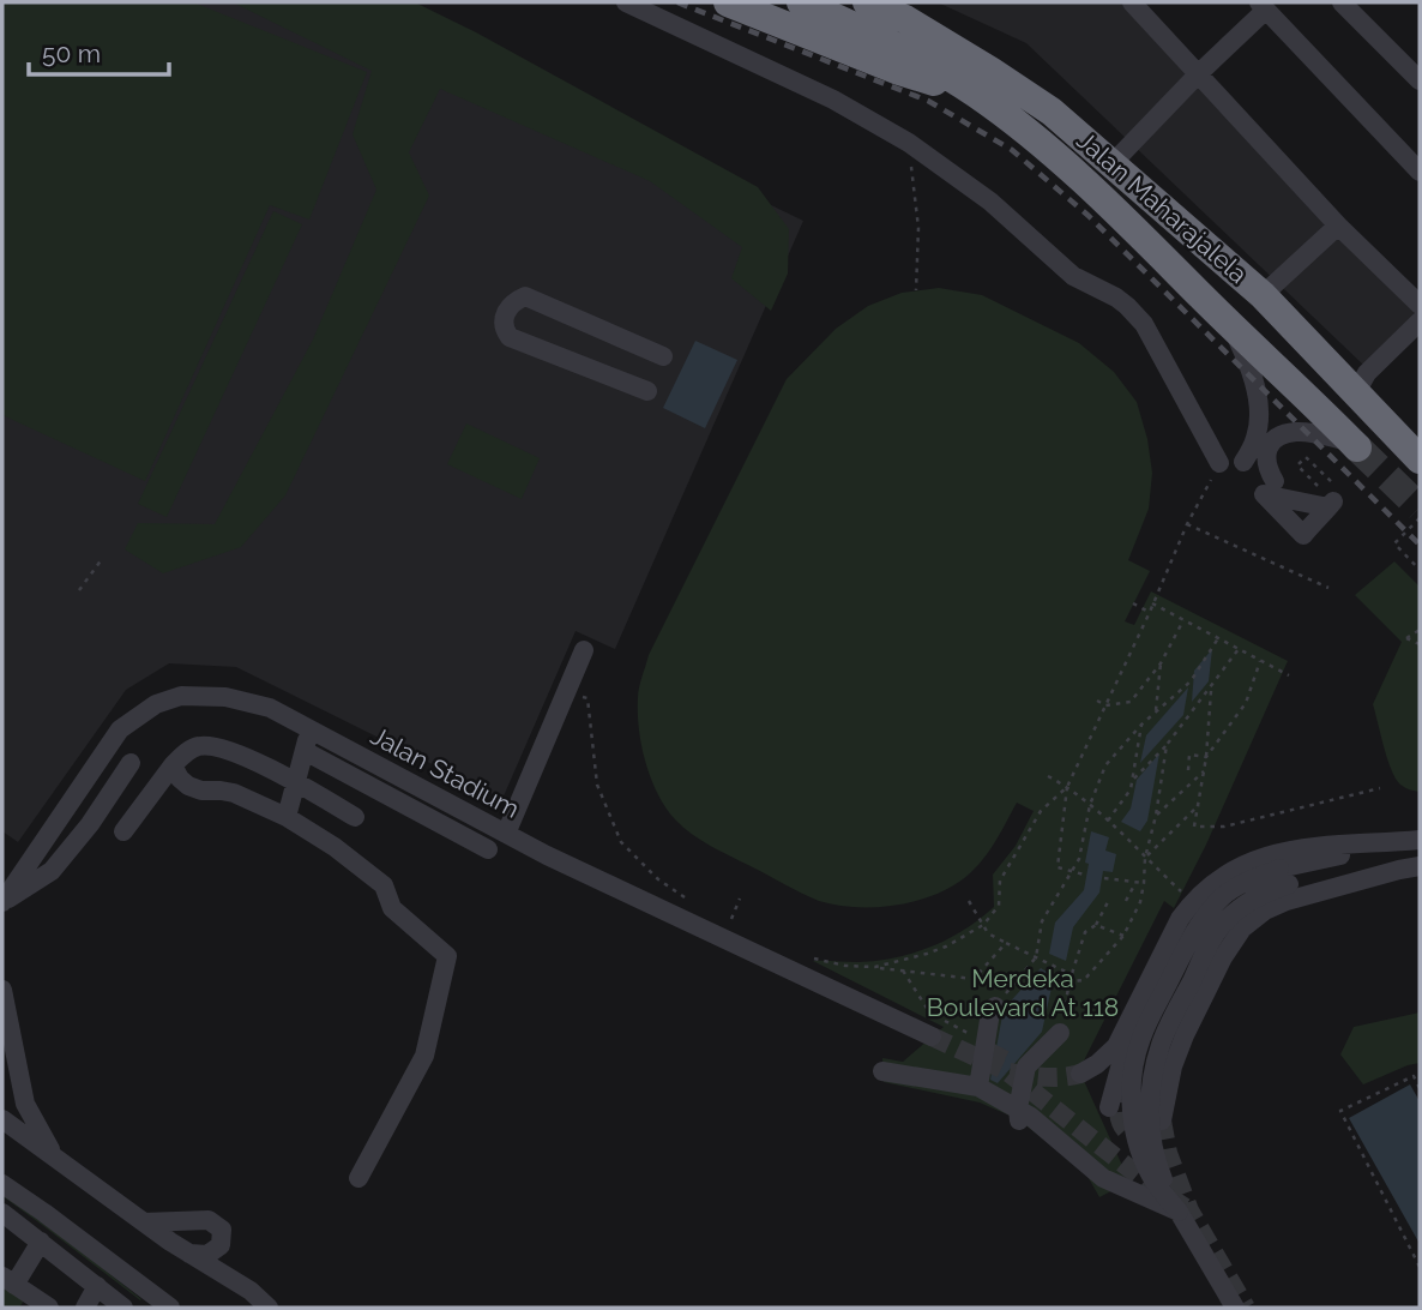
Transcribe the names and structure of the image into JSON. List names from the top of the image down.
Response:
{
  "streets": {
    "highway": ["Jalan Maharajalela"],
    "street": ["Jalan Stadium"]
  },
  "parks": ["Merdeka Boulevard At 118"],
  "scale_bar": "50 m"
}
